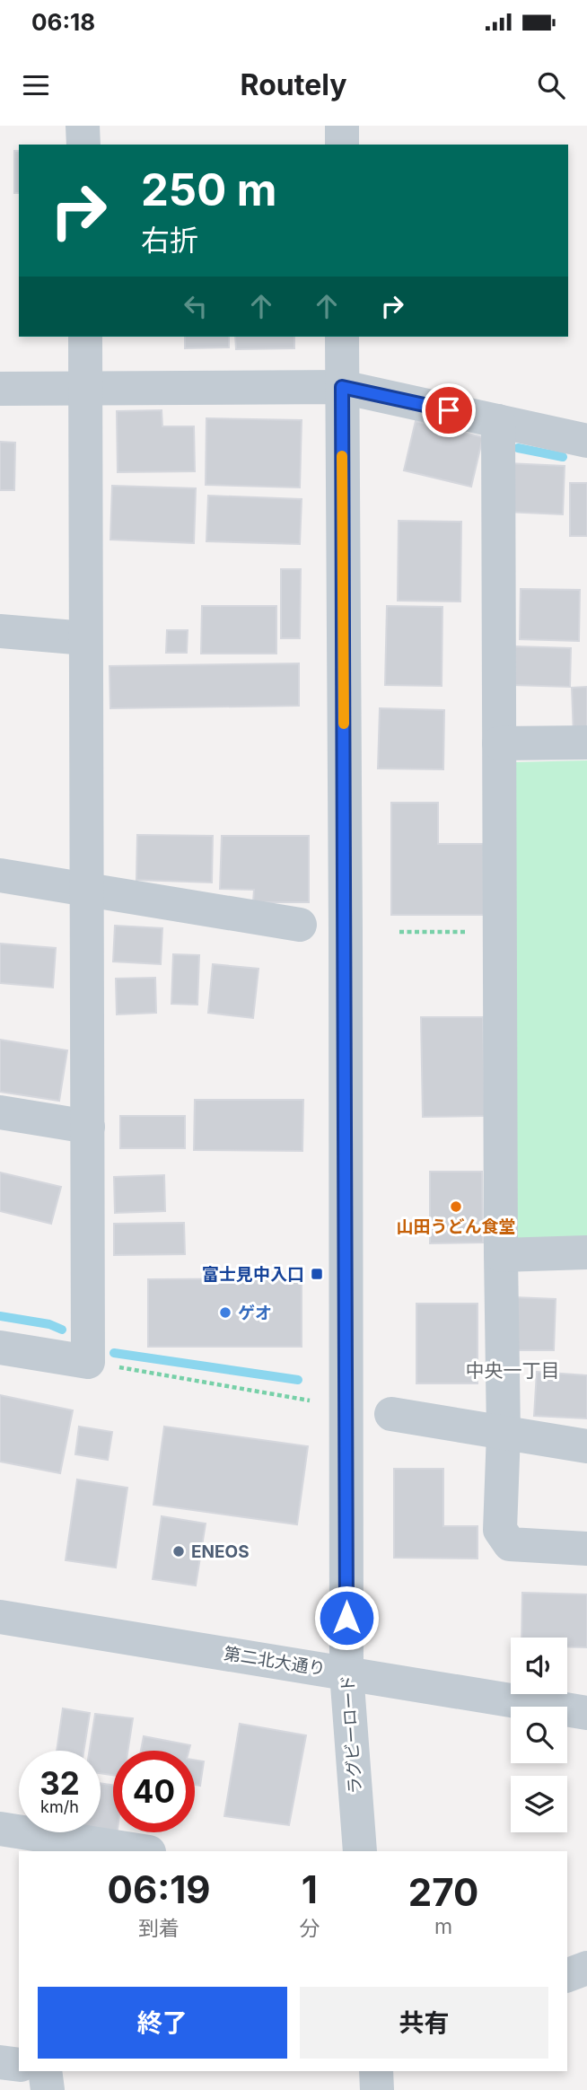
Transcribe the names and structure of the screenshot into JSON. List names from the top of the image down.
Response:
{
  "streets": {
    "street": ["第二北大通り", "ラグビーロード"]
  },
  "crossings": [
    ["第二北大通り", "ラグビーロード"]
  ],
  "districts": ["中央一丁目"],
  "places": {
    "other": ["山田うどん食堂", "ゲオ", "ENEOS"],
    "transit": ["富士見中入口"]
  },
  "page": {
    "status": "06:18",
    "header": "Routely",
    "turn": ["250 m", "右折"],
    "speed": "32 km/h",
    "limit": "40",
    "eta": [
      "06:19",
      "到着",
      "1",
      "分",
      "270",
      "m"
    ],
    "buttons": ["終了", "共有"]
  }
}
